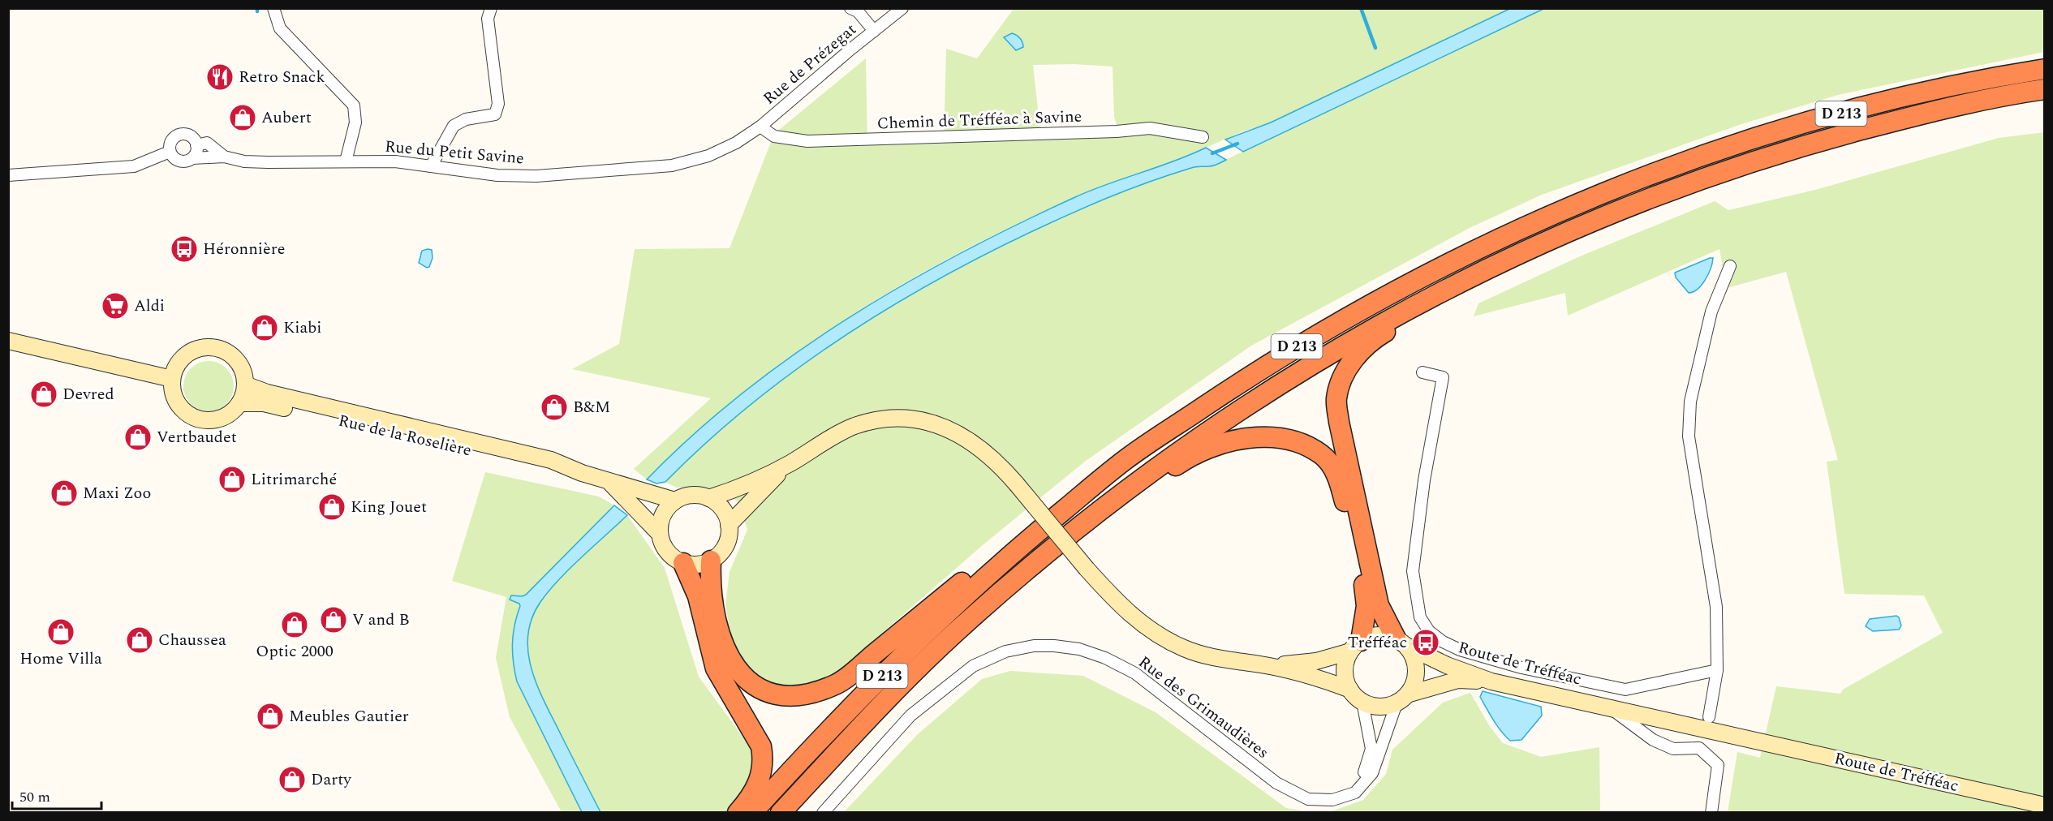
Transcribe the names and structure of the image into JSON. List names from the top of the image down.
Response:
{
  "streets": {
    "highway": ["D 213"],
    "street": [
      "Rue de Prézegat",
      "Chemin de Tréfféac à Savine",
      "Rue du Petit Savine",
      "Rue de la Roselière",
      "Route de Tréfféac",
      "Rue des Grimaudières"
    ]
  },
  "crossings": [
    ["Rue de Prézegat", "Chemin de Tréfféac à Savine"],
    ["Rue de Prézegat", "Rue du Petit Savine"],
    ["Chemin de Tréfféac à Savine", "Rue du Petit Savine"]
  ],
  "places": {
    "restaurant": ["Retro Snack"],
    "shop": [
      "Aubert",
      "Kiabi",
      "Devred",
      "B&M",
      "Vertbaudet",
      "Litrimarché",
      "Maxi Zoo",
      "King Jouet",
      "V and B",
      "Optic 2000",
      "Home Villa",
      "Chaussea",
      "Meubles Gautier",
      "Darty"
    ],
    "bus stop": ["Héronnière", "Tréfféac"],
    "supermarket": ["Aldi"]
  },
  "scale_bar": "50 m"
}
